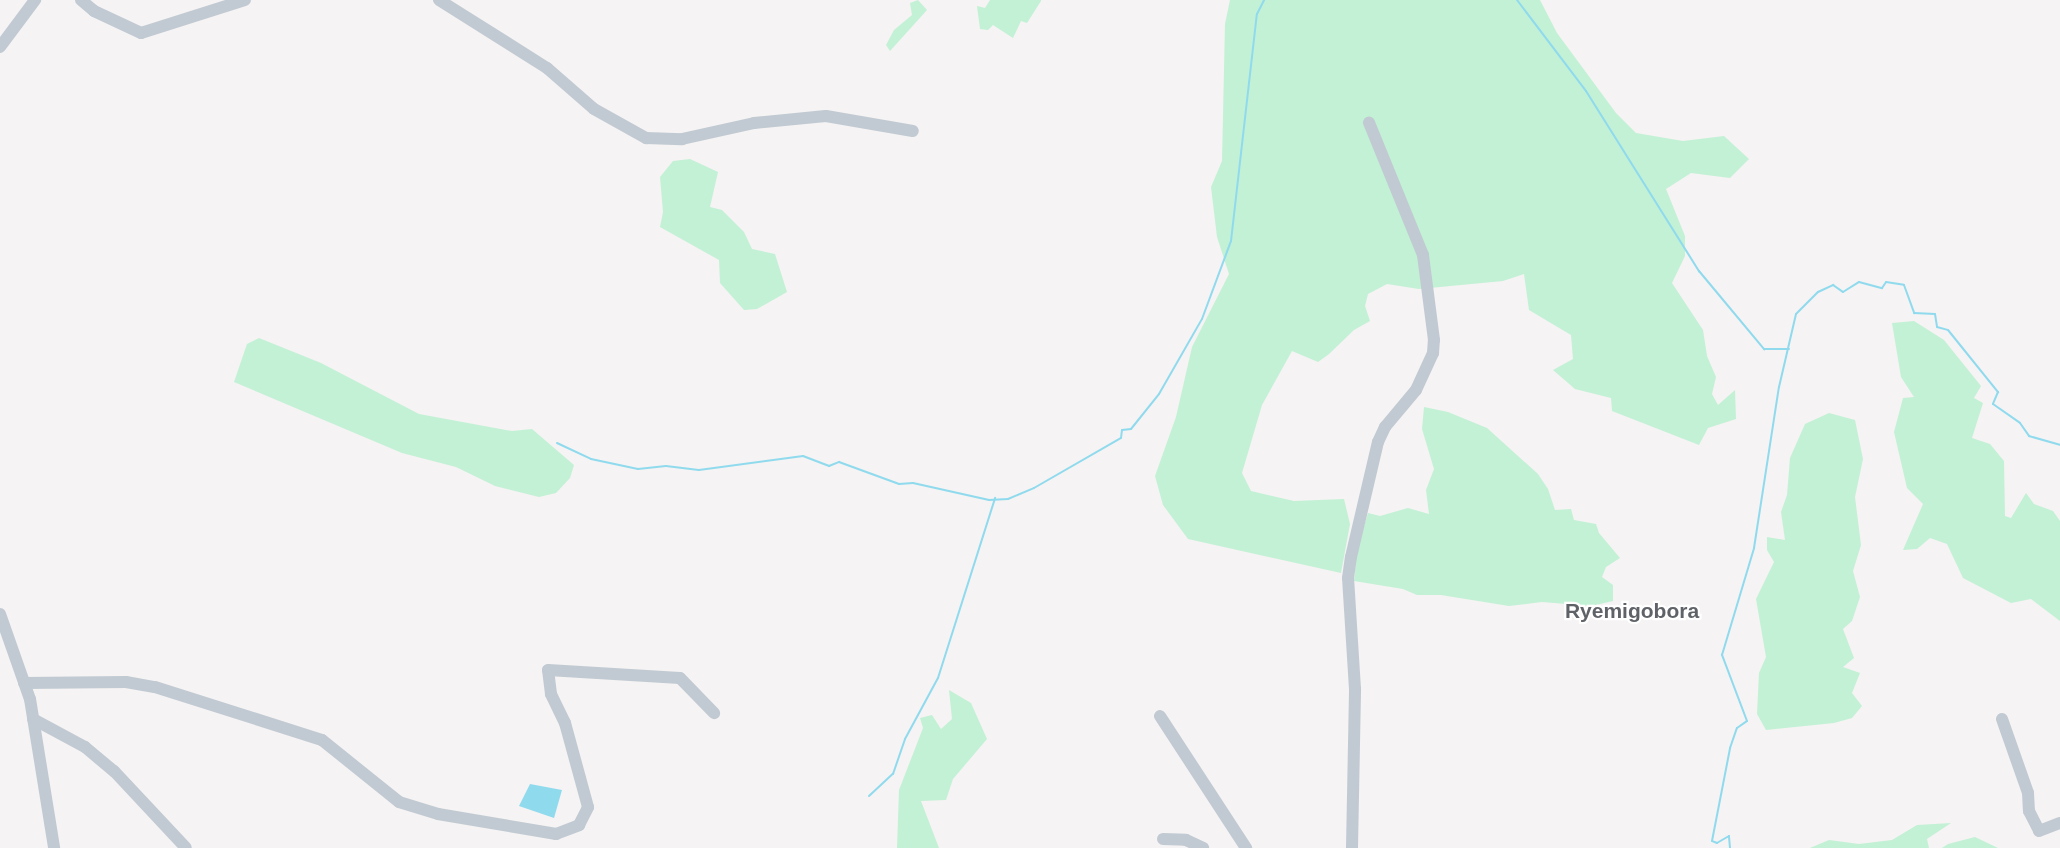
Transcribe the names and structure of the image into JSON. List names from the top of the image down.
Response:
{
  "districts": ["Ryemigobora"]
}
